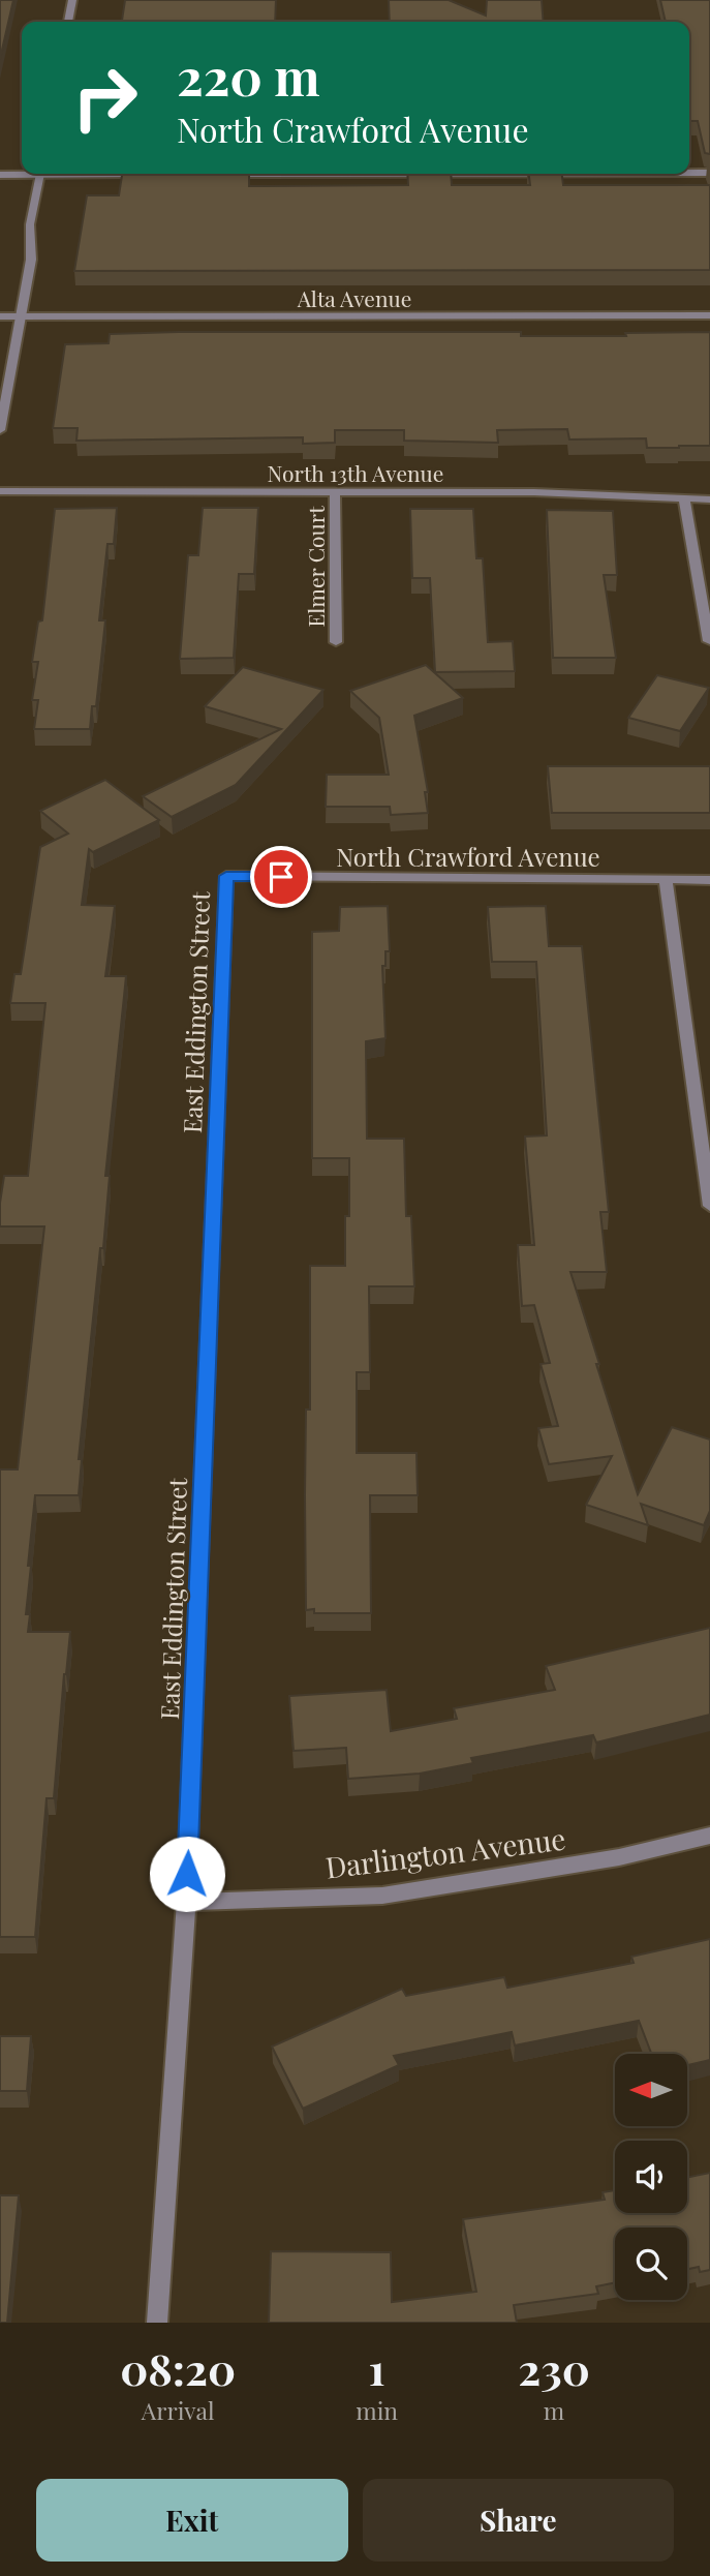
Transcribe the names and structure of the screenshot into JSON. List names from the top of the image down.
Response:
{
  "streets": {
    "street": [
      "Alta Avenue",
      "North 13th Avenue",
      "Elmer Court",
      "North Crawford Avenue",
      "East Eddington Street",
      "Darlington Avenue"
    ]
  },
  "crossings": [
    ["North 13th Avenue", "Elmer Court"],
    ["North Crawford Avenue", "East Eddington Street"],
    ["East Eddington Street", "Darlington Avenue"]
  ],
  "north": "left",
  "page": {
    "turn": ["220 m", "North Crawford Avenue"],
    "eta": [
      "08:20",
      "Arrival",
      "1",
      "min",
      "230",
      "m"
    ],
    "buttons": ["Exit", "Share"]
  }
}
